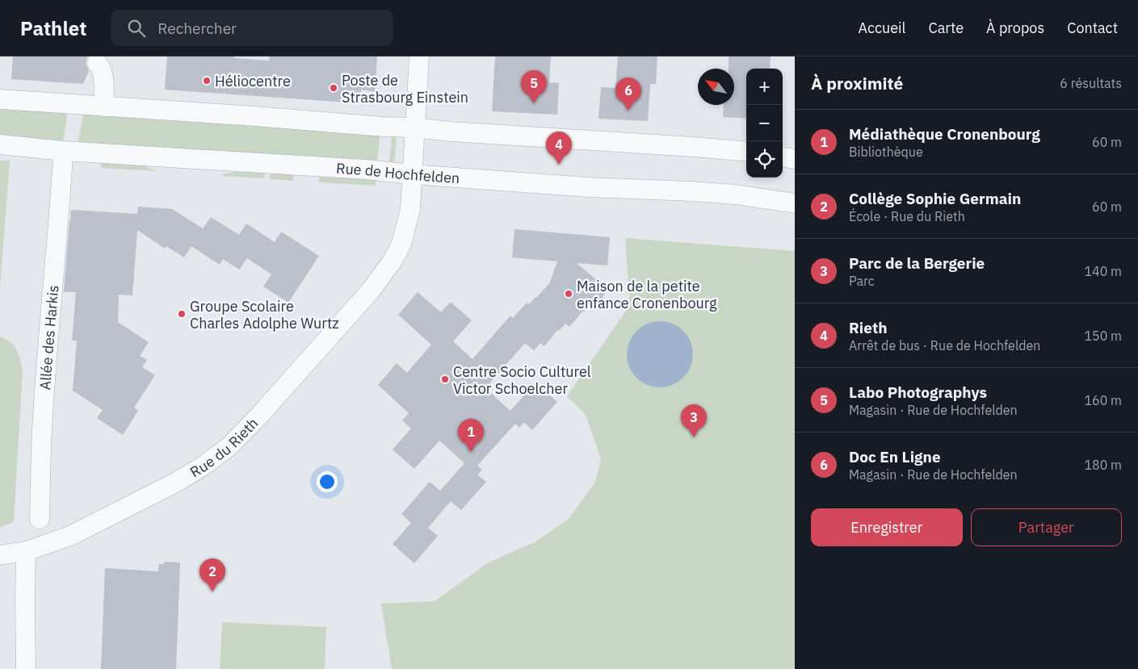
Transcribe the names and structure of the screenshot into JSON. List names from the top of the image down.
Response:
{
  "streets": {
    "street": ["Rue de Hochfelden", "Allée des Harkis", "Rue du Rieth"]
  },
  "crossings": [
    ["Rue de Hochfelden", "Rue du Rieth"]
  ],
  "places": [
    "Héliocentre",
    "Poste de Strasbourg Einstein",
    "Maison de la petite enfance Cronenbourg",
    "Groupe Scolaire Charles Adolphe Wurtz",
    "Centre Socio Culturel Victor Schoelcher"
  ],
  "north": "top left",
  "page": {
    "header": "Pathlet",
    "search": "Rechercher",
    "nav": [
      "Accueil",
      "Carte",
      "À propos",
      "Contact"
    ],
    "heading": ["À proximité", "6 résultats"],
    "map_buttons": ["+", "−"],
    "pins": [
      "5",
      "6",
      "4",
      "3",
      "1",
      "2"
    ],
    "list": [
      {
        "mark": "1",
        "name": "Médiathèque Cronenbourg",
        "note": "Bibliothèque",
        "value": "60 m"
      },
      {
        "mark": "2",
        "name": "Collège Sophie Germain",
        "note": "École · Rue du Rieth",
        "value": "60 m"
      },
      {
        "mark": "3",
        "name": "Parc de la Bergerie",
        "note": "Parc",
        "value": "140 m"
      },
      {
        "mark": "4",
        "name": "Rieth",
        "note": "Arrêt de bus · Rue de Hochfelden",
        "value": "150 m"
      },
      {
        "mark": "5",
        "name": "Labo Photographys",
        "note": "Magasin · Rue de Hochfelden",
        "value": "160 m"
      },
      {
        "mark": "6",
        "name": "Doc En Ligne",
        "note": "Magasin · Rue de Hochfelden",
        "value": "180 m"
      }
    ],
    "buttons": ["Enregistrer", "Partager"]
  }
}
